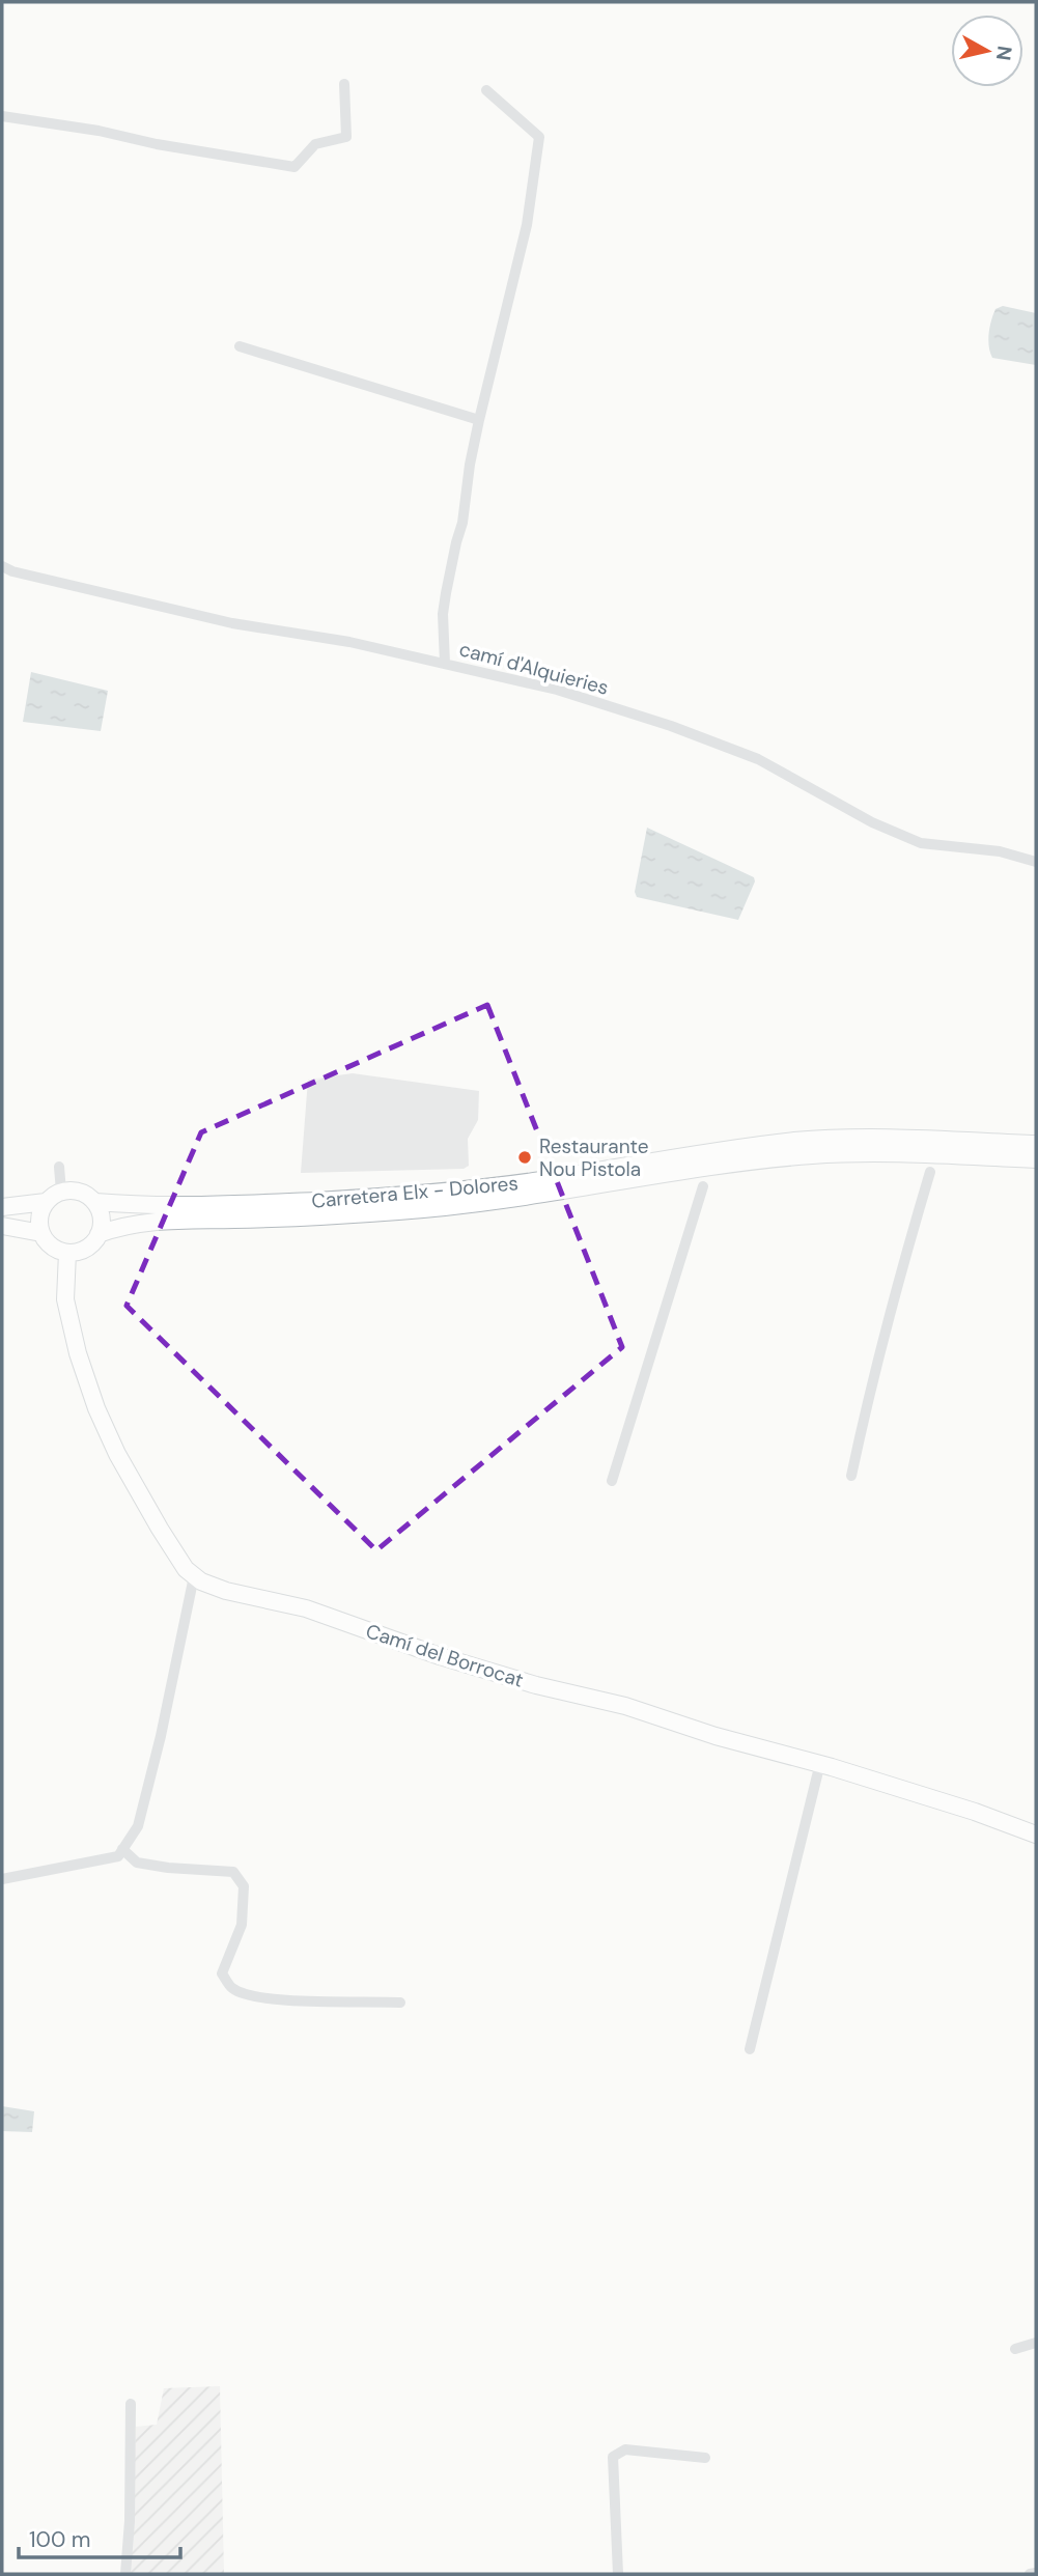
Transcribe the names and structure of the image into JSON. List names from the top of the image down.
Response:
{
  "streets": {
    "main road": ["Carretera Elx - Dolores", "Camí del Borrocat"],
    "street": ["camí d'Alquieries"]
  },
  "crossings": [
    ["Carretera Elx - Dolores", "Camí del Borrocat"]
  ],
  "places": ["Restaurante Nou Pistola"],
  "scale_bar": "100 m",
  "north": "right"
}
